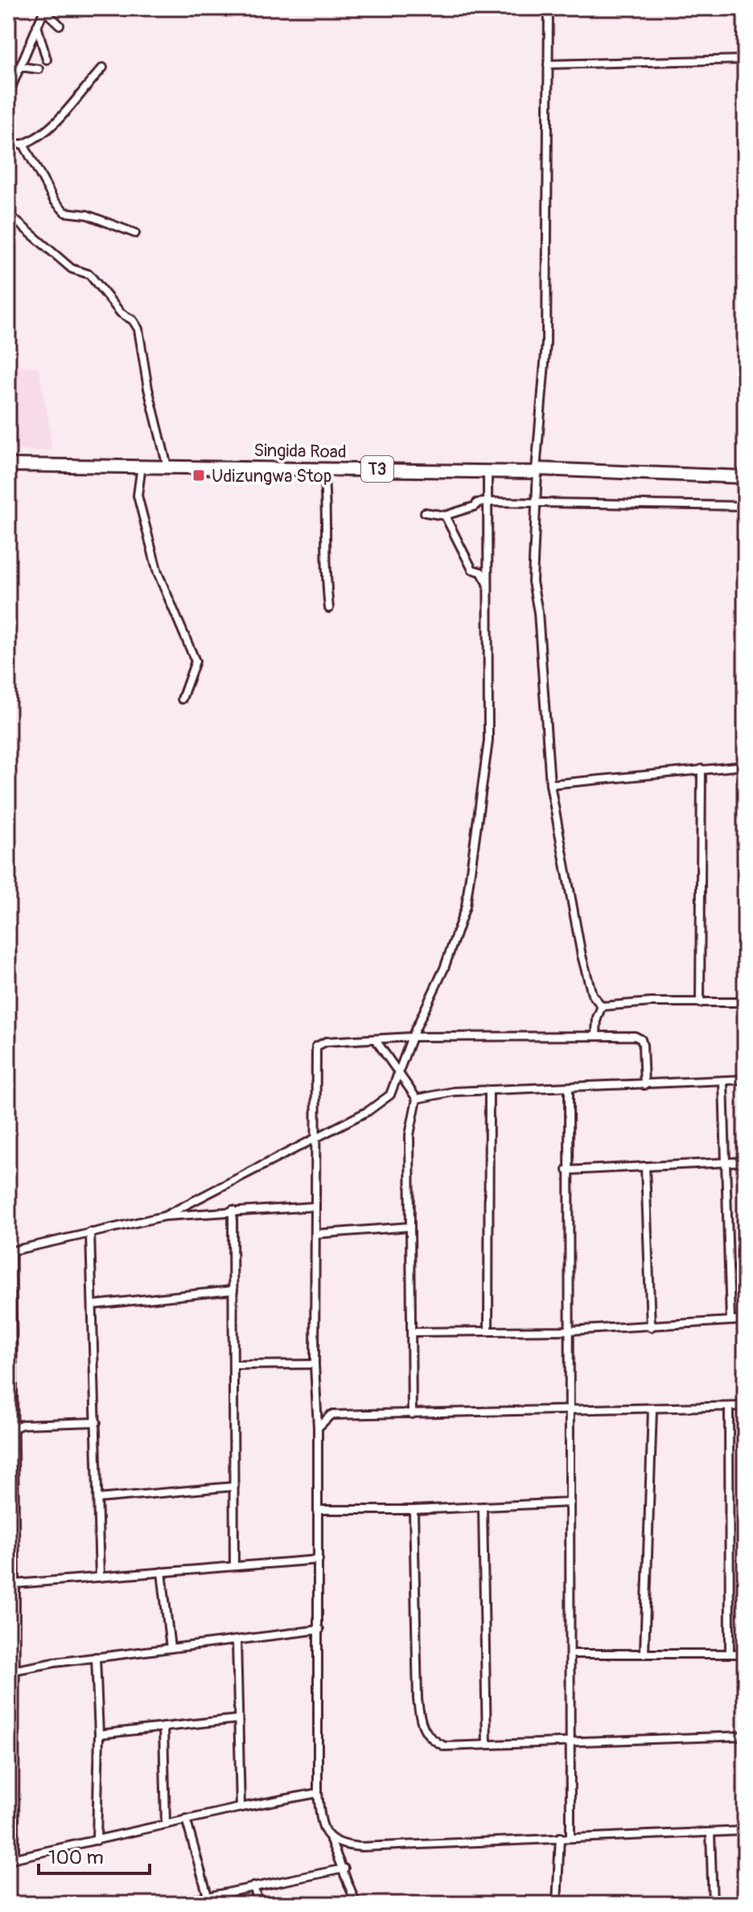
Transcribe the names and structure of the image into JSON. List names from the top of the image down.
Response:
{
  "streets": {
    "highway": ["Singida Road", "T3"]
  },
  "places": {
    "transit": ["Udizungwa Stop"]
  },
  "scale_bar": "100 m"
}
